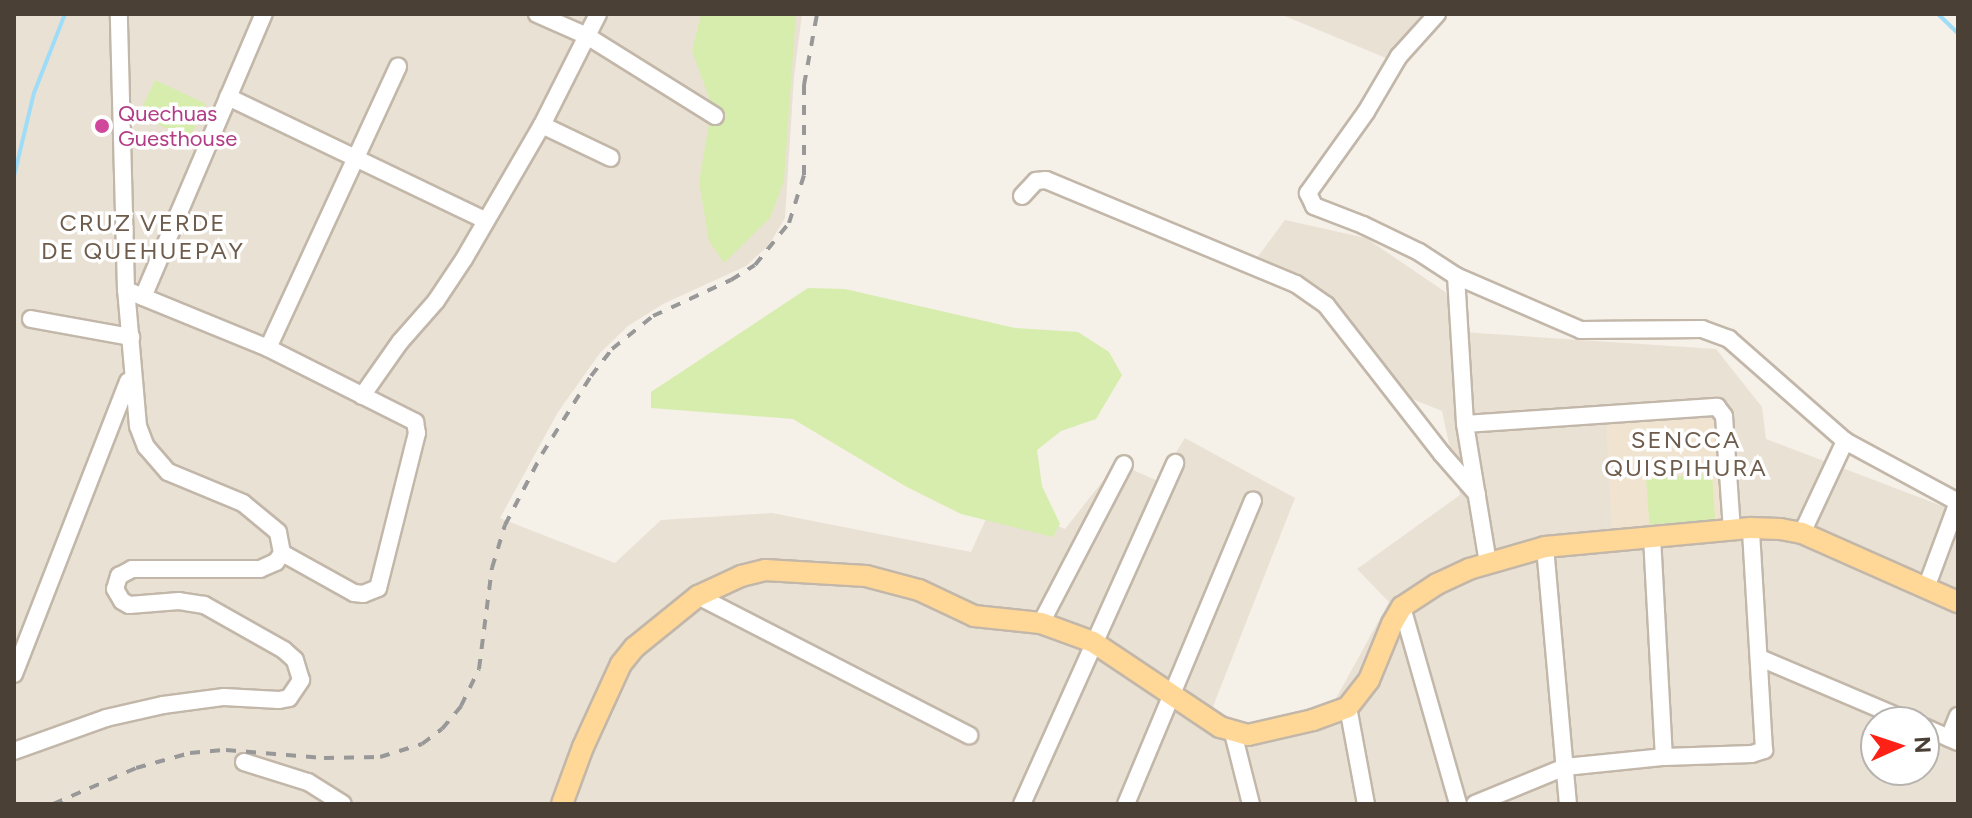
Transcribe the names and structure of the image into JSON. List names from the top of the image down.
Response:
{
  "districts": ["CRUZ VERDE DE QUEHUEPAY", "SENCCA QUISPIHURA"],
  "places": ["Quechuas Guesthouse"],
  "north": "right"
}
